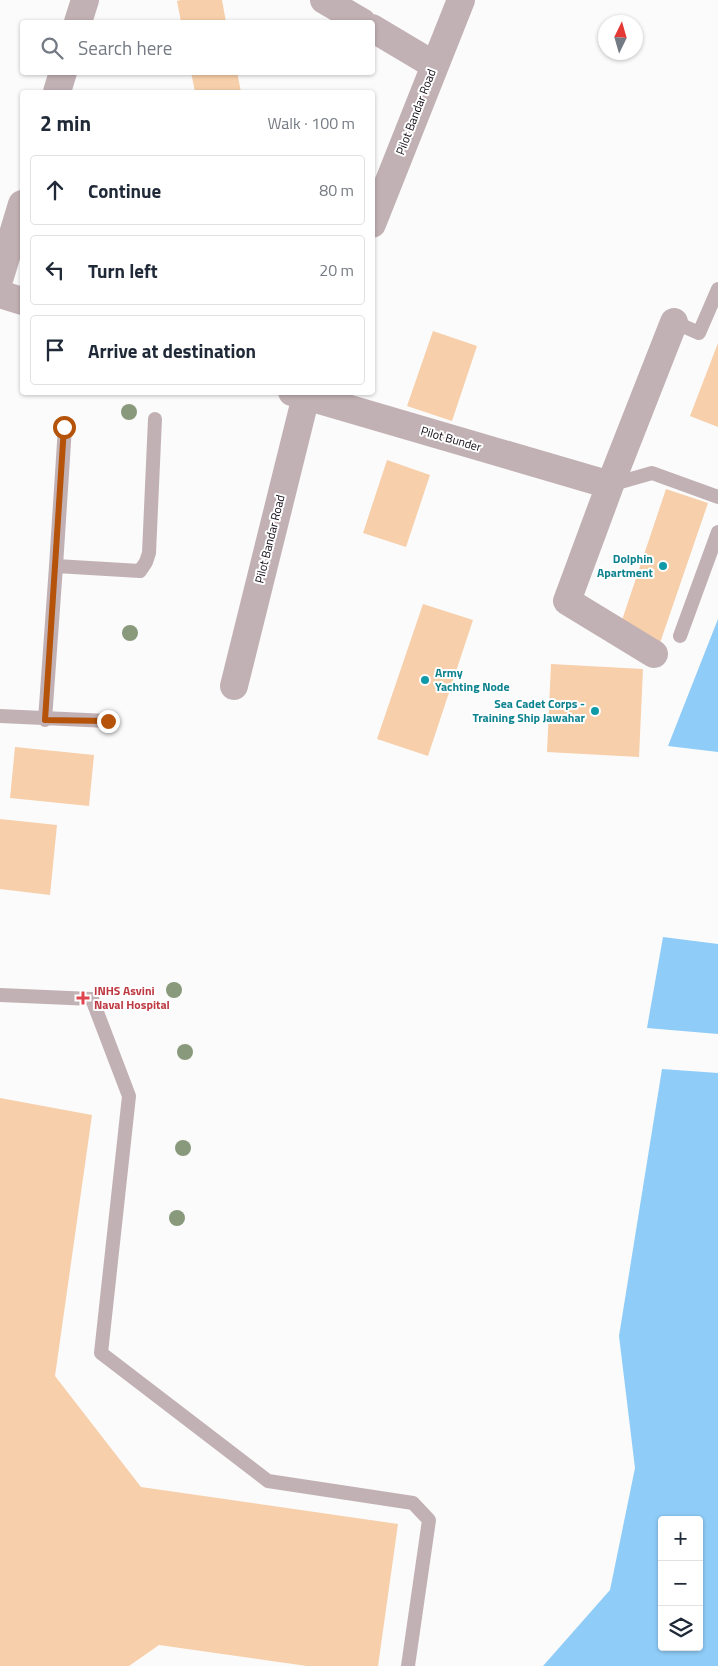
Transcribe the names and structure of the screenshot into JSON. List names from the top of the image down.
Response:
{
  "streets": {
    "street": ["Pilot Bandar Road", "Pilot Bunder"]
  },
  "places": {
    "other": ["Dolphin Apartment", "Army Yachting Node", "Sea Cadet Corps - Training Ship Jawahar"],
    "health": ["INHS Asvini Naval Hospital"]
  },
  "north": "top",
  "page": {
    "search": "Search here",
    "heading": ["2 min", "Walk · 100 m"],
    "list": [
      ["Continue", "80 m"],
      ["Turn left", "20 m"],
      "Arrive at destination"
    ],
    "map_buttons": ["+", "−"]
  }
}
